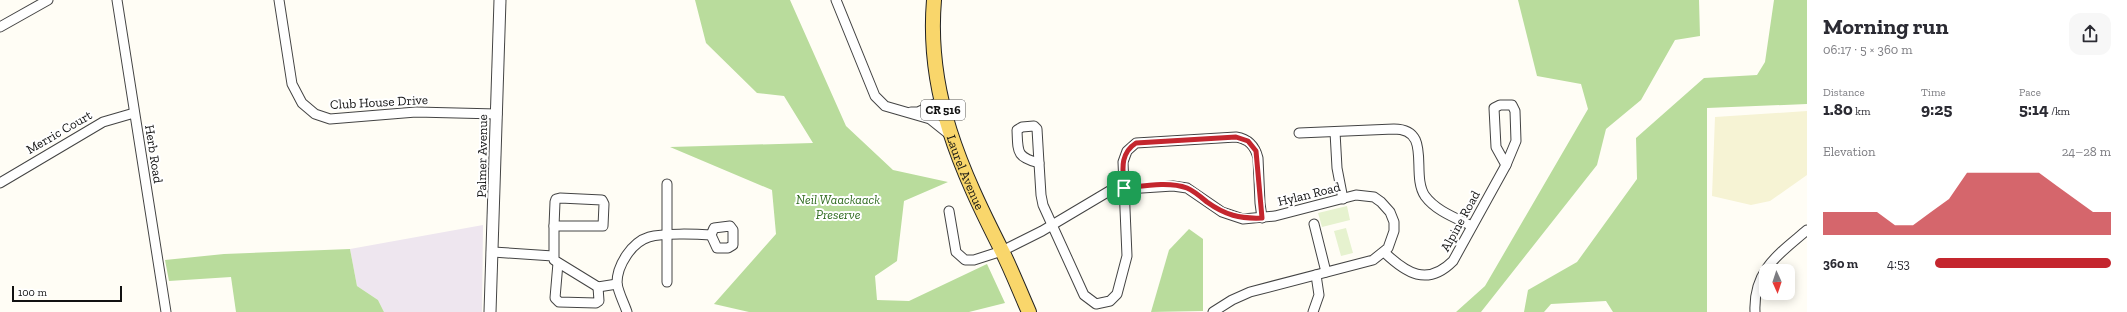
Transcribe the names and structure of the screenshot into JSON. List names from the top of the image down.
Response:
{
  "streets": {
    "main road": ["CR 516", "Laurel Avenue"],
    "street": [
      "Club House Drive",
      "Merric Court",
      "Herb Road",
      "Palmer Avenue",
      "Hylan Road",
      "Alpine Road"
    ]
  },
  "crossings": [
    ["Club House Drive", "Palmer Avenue"],
    ["Merric Court", "Herb Road"],
    ["Laurel Avenue", "Hylan Road"],
    ["Hylan Road", "Alpine Road"]
  ],
  "parks": ["Neil Waackaack Preserve"],
  "scale_bar": "100 m",
  "north": "bottom",
  "page": {
    "heading": ["Morning run", "06:17 · 5 × 360 m"],
    "stats": [
      ["Distance", "1.80 km"],
      ["Time", "9:25"],
      ["Pace", "5:14 /km"]
    ],
    "chart": ["Elevation", "24–28 m"],
    "list": [
      {
        "name": "360 m",
        "note": "4:53"
      }
    ],
    "scale": "100 m"
  }
}
